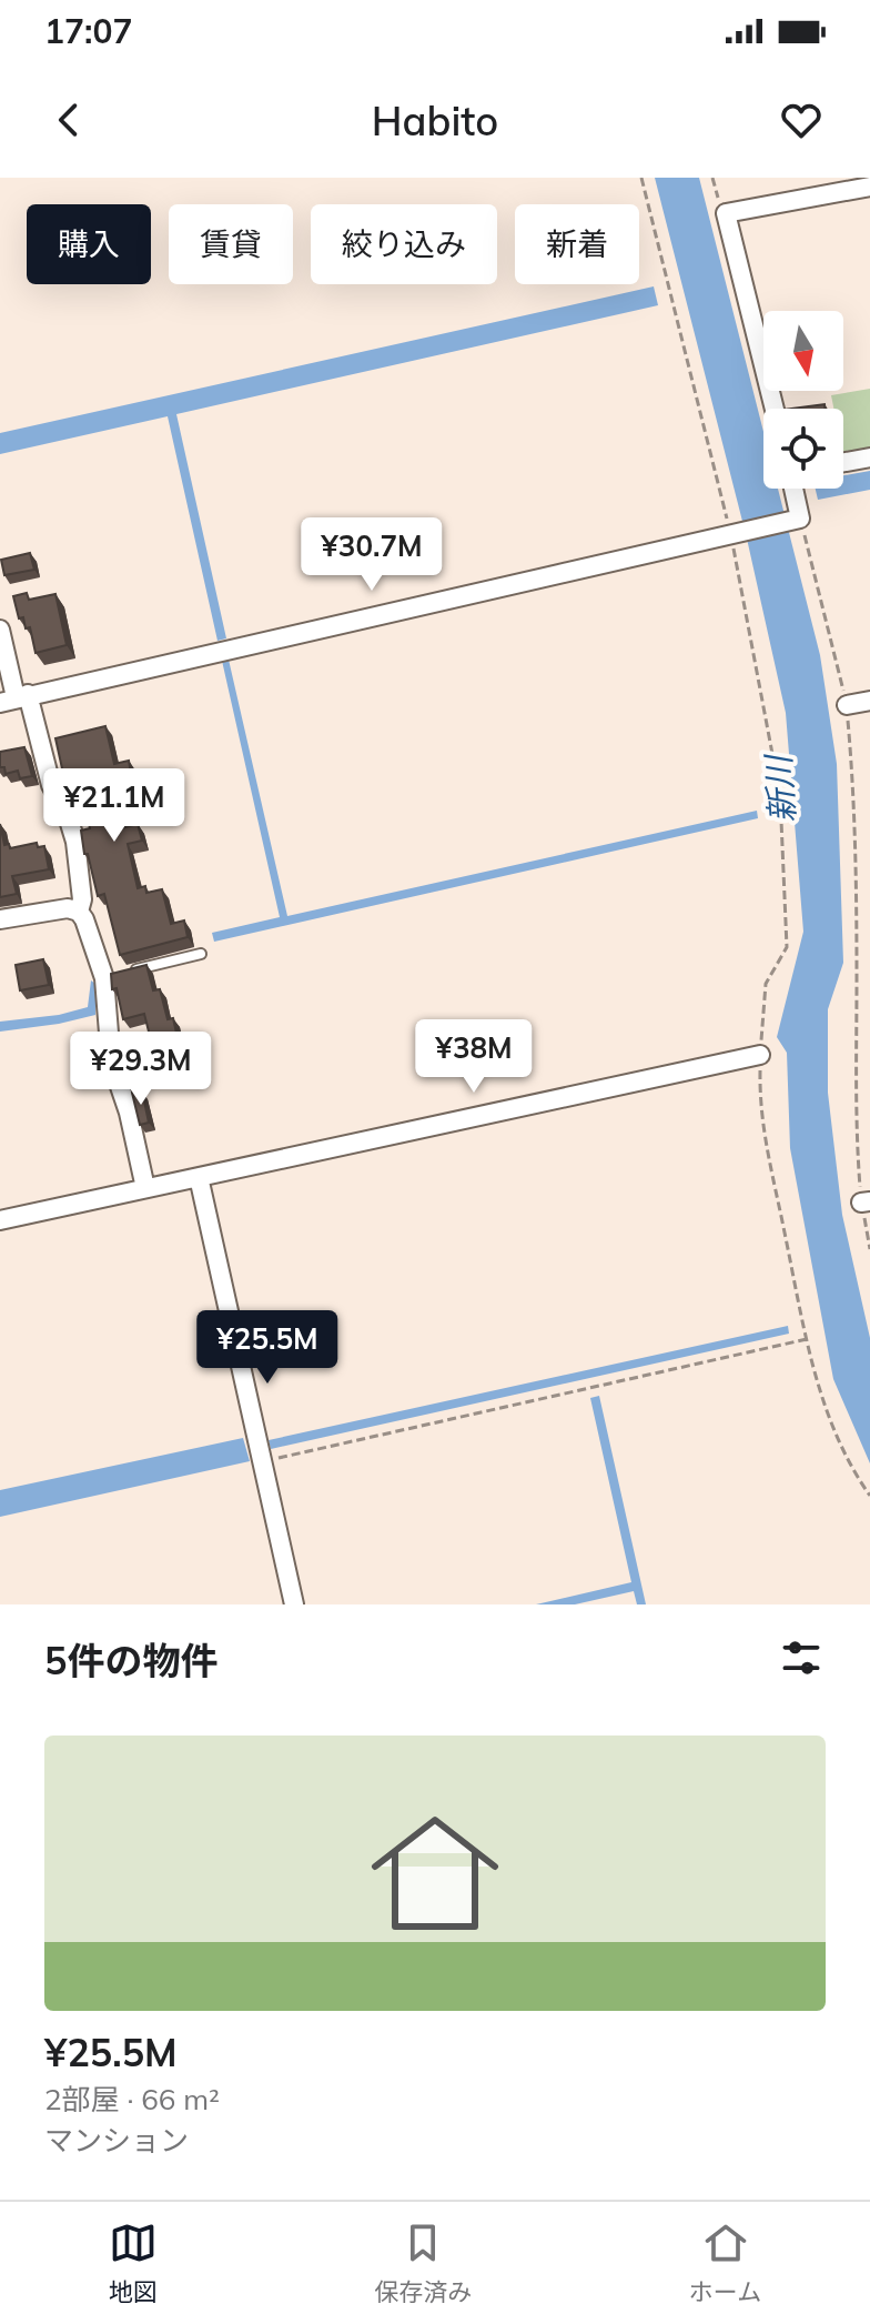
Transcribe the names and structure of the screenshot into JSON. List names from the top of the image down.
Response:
{
  "water": ["新川"],
  "north": "bottom",
  "page": {
    "status": "17:07",
    "header": "Habito",
    "chip": [
      "購入",
      "賃貸",
      "絞り込み",
      "新着"
    ],
    "price": [
      "¥30.7M",
      "¥21.1M",
      "¥38M",
      "¥29.3M",
      "¥25.5M"
    ],
    "heading": "5件の物件",
    "list": [
      {
        "name": "¥25.5M",
        "note": "2部屋 · 66 m² · マンション"
      }
    ],
    "tabs": ["地図", "保存済み", "ホーム"]
  }
}
